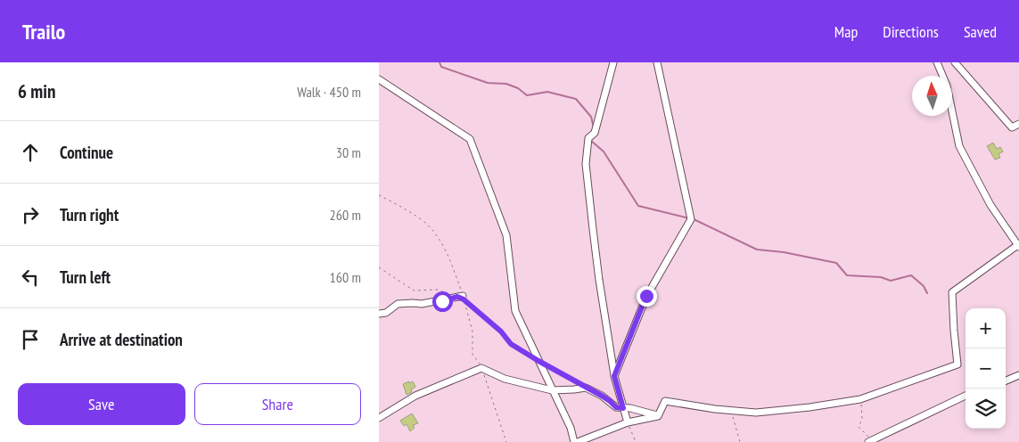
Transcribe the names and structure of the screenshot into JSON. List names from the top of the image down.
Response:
{
  "north": "top",
  "page": {
    "header": "Trailo",
    "nav": ["Map", "Directions", "Saved"],
    "heading": ["6 min", "Walk · 450 m"],
    "list": [
      ["Continue", "30 m"],
      ["Turn right", "260 m"],
      ["Turn left", "160 m"],
      "Arrive at destination"
    ],
    "map_buttons": ["+", "−"],
    "buttons": ["Save", "Share"]
  }
}
